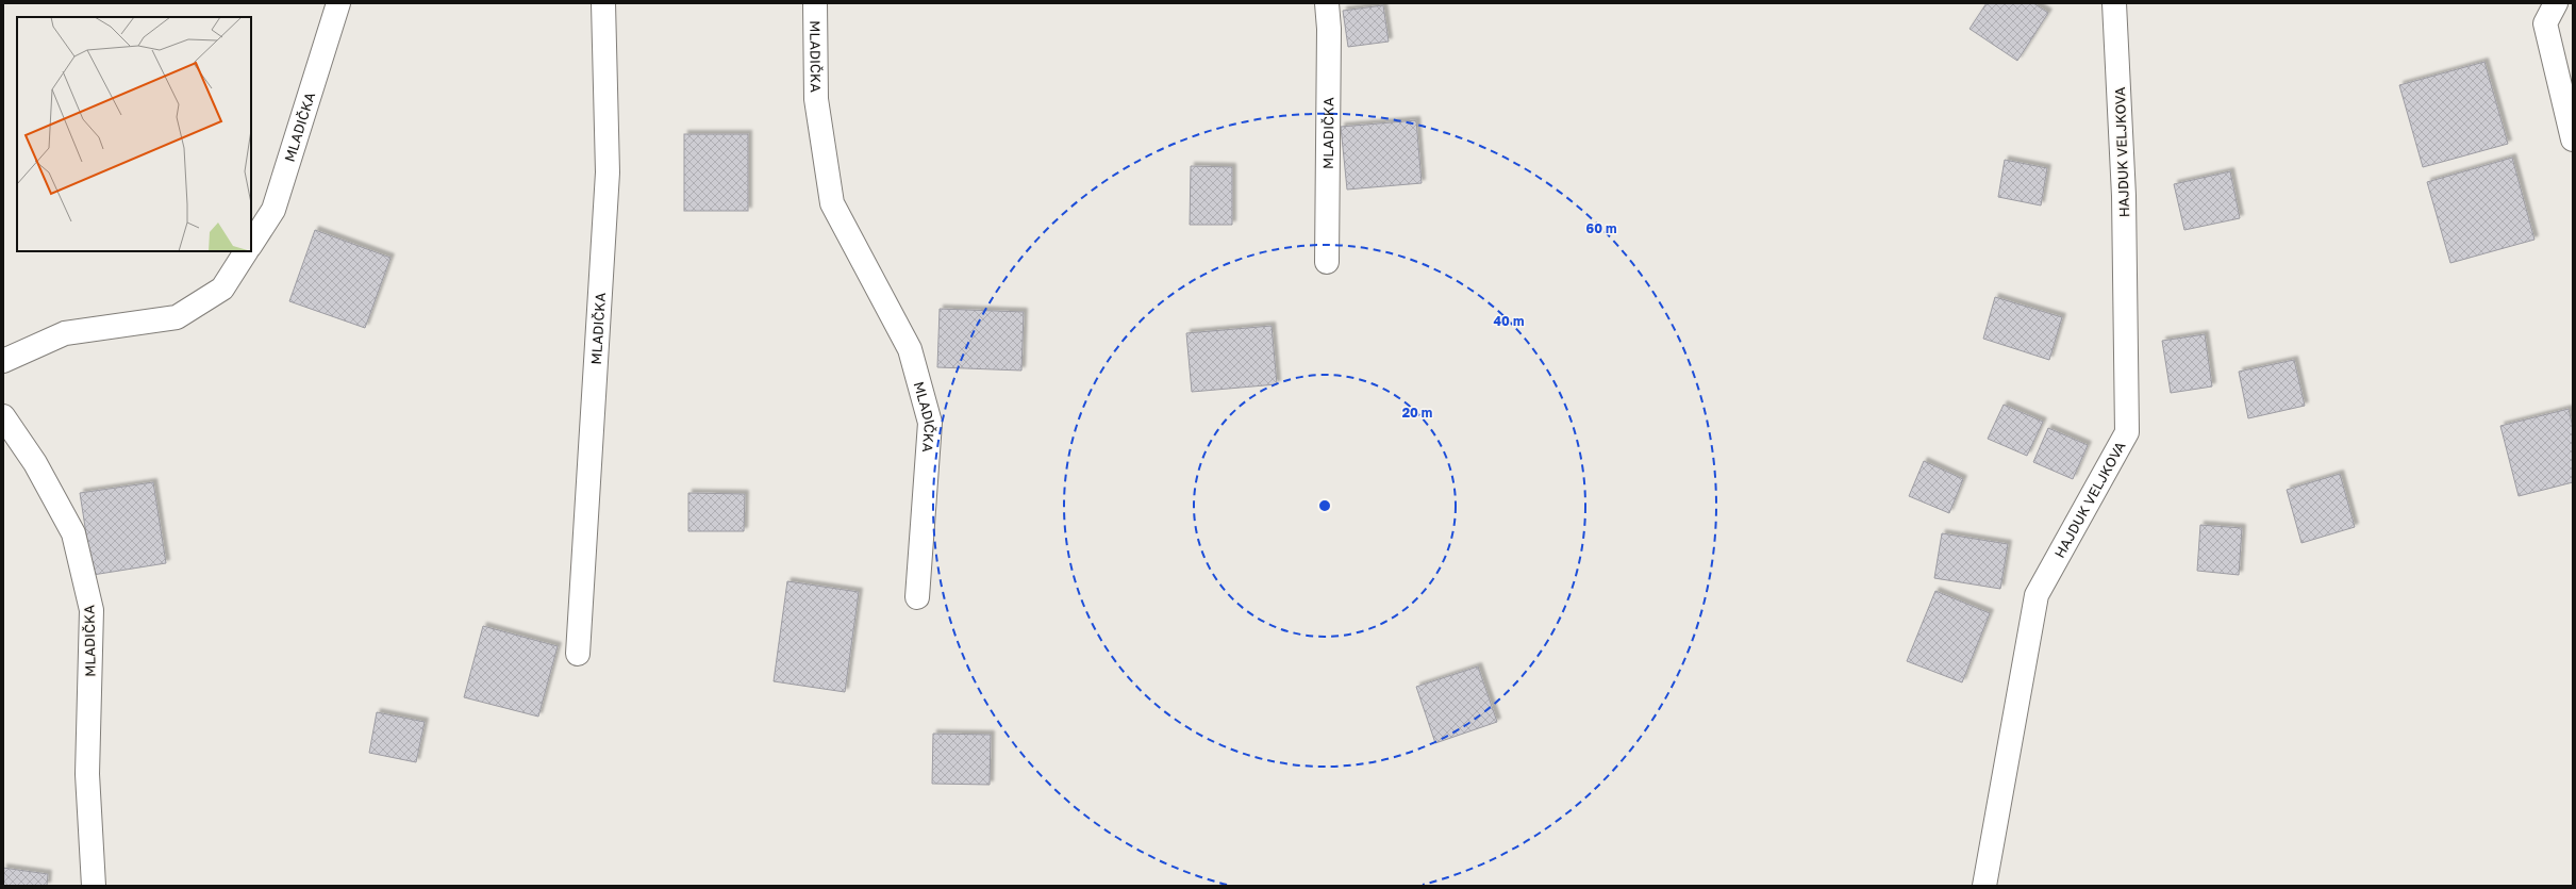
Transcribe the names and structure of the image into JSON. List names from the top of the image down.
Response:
{
  "streets": {
    "street": ["MLADIČKA", "HAJDUK VELJKOVA"]
  },
  "rings": ["60 m", "40 m", "20 m"]
}
